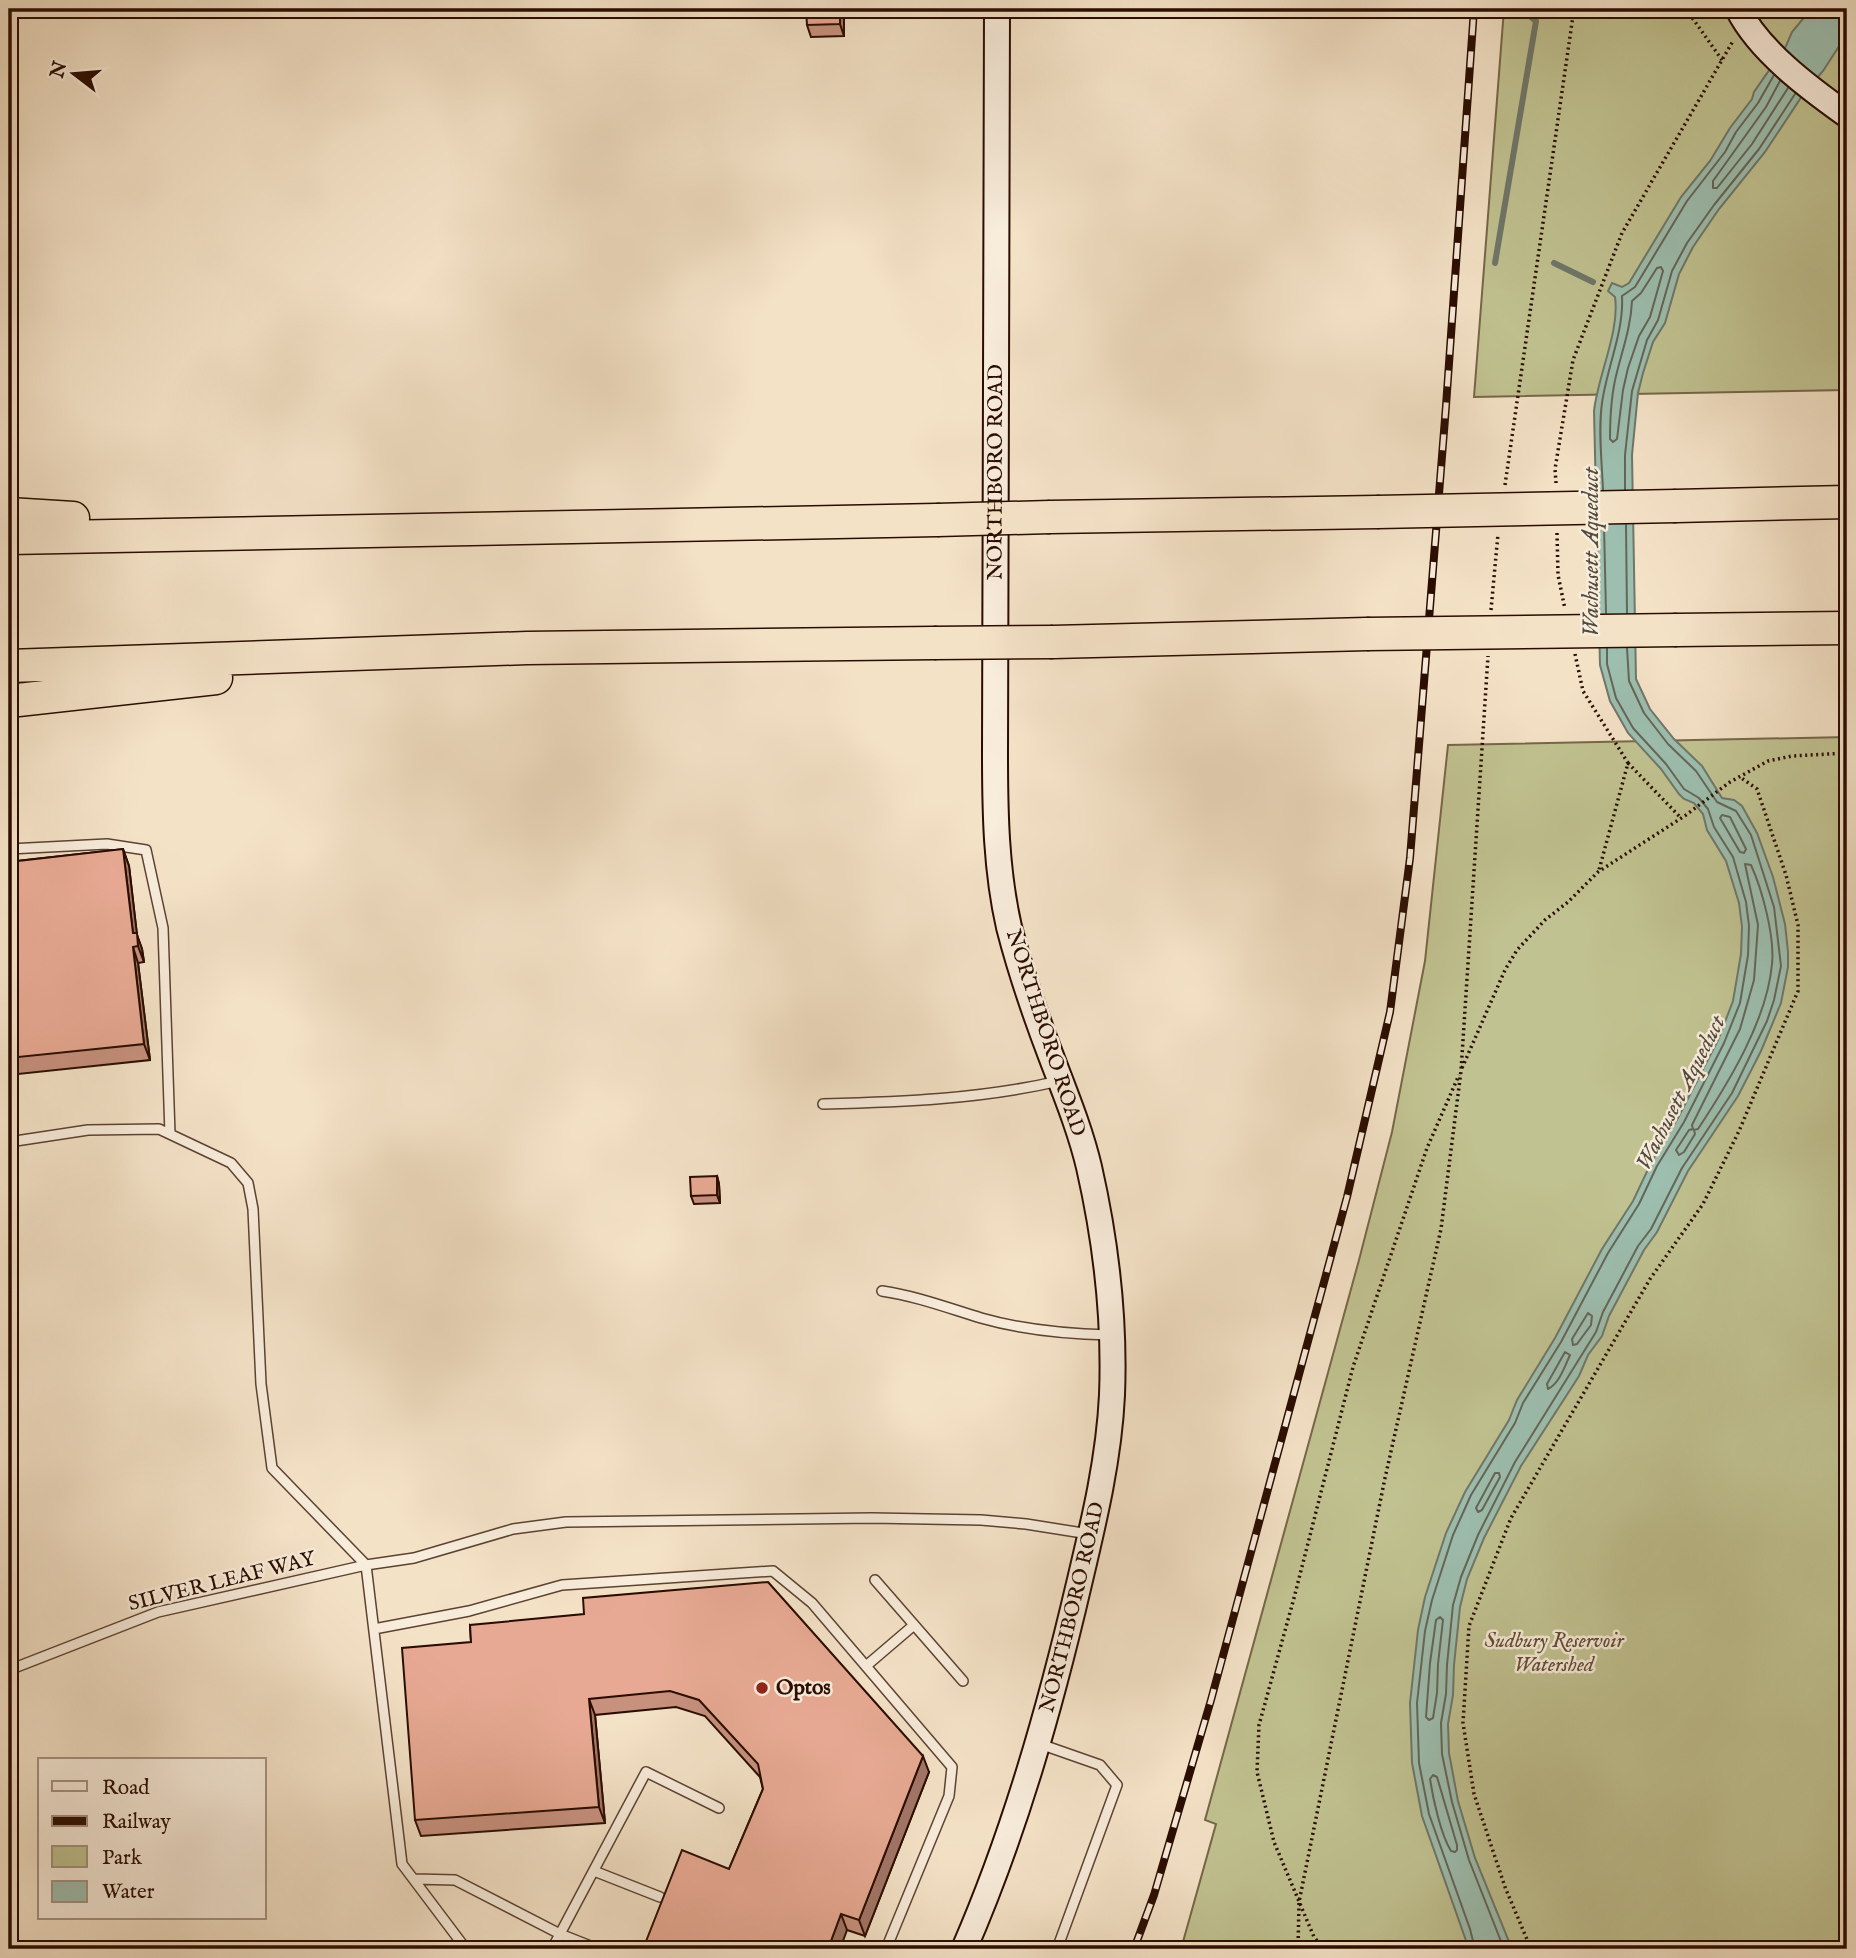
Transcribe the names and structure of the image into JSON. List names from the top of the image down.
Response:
{
  "streets": {
    "main road": ["NORTHBORO ROAD"],
    "lane": ["SILVER LEAF WAY"]
  },
  "crossings": [
    ["NORTHBORO ROAD", "SILVER LEAF WAY"]
  ],
  "water": ["Wachusett Aqueduct"],
  "parks": ["Sudbury Reservoir Watershed"],
  "places": ["Optos"],
  "legend": [
    "Road",
    "Railway",
    "Park",
    "Water"
  ],
  "north": "left"
}
